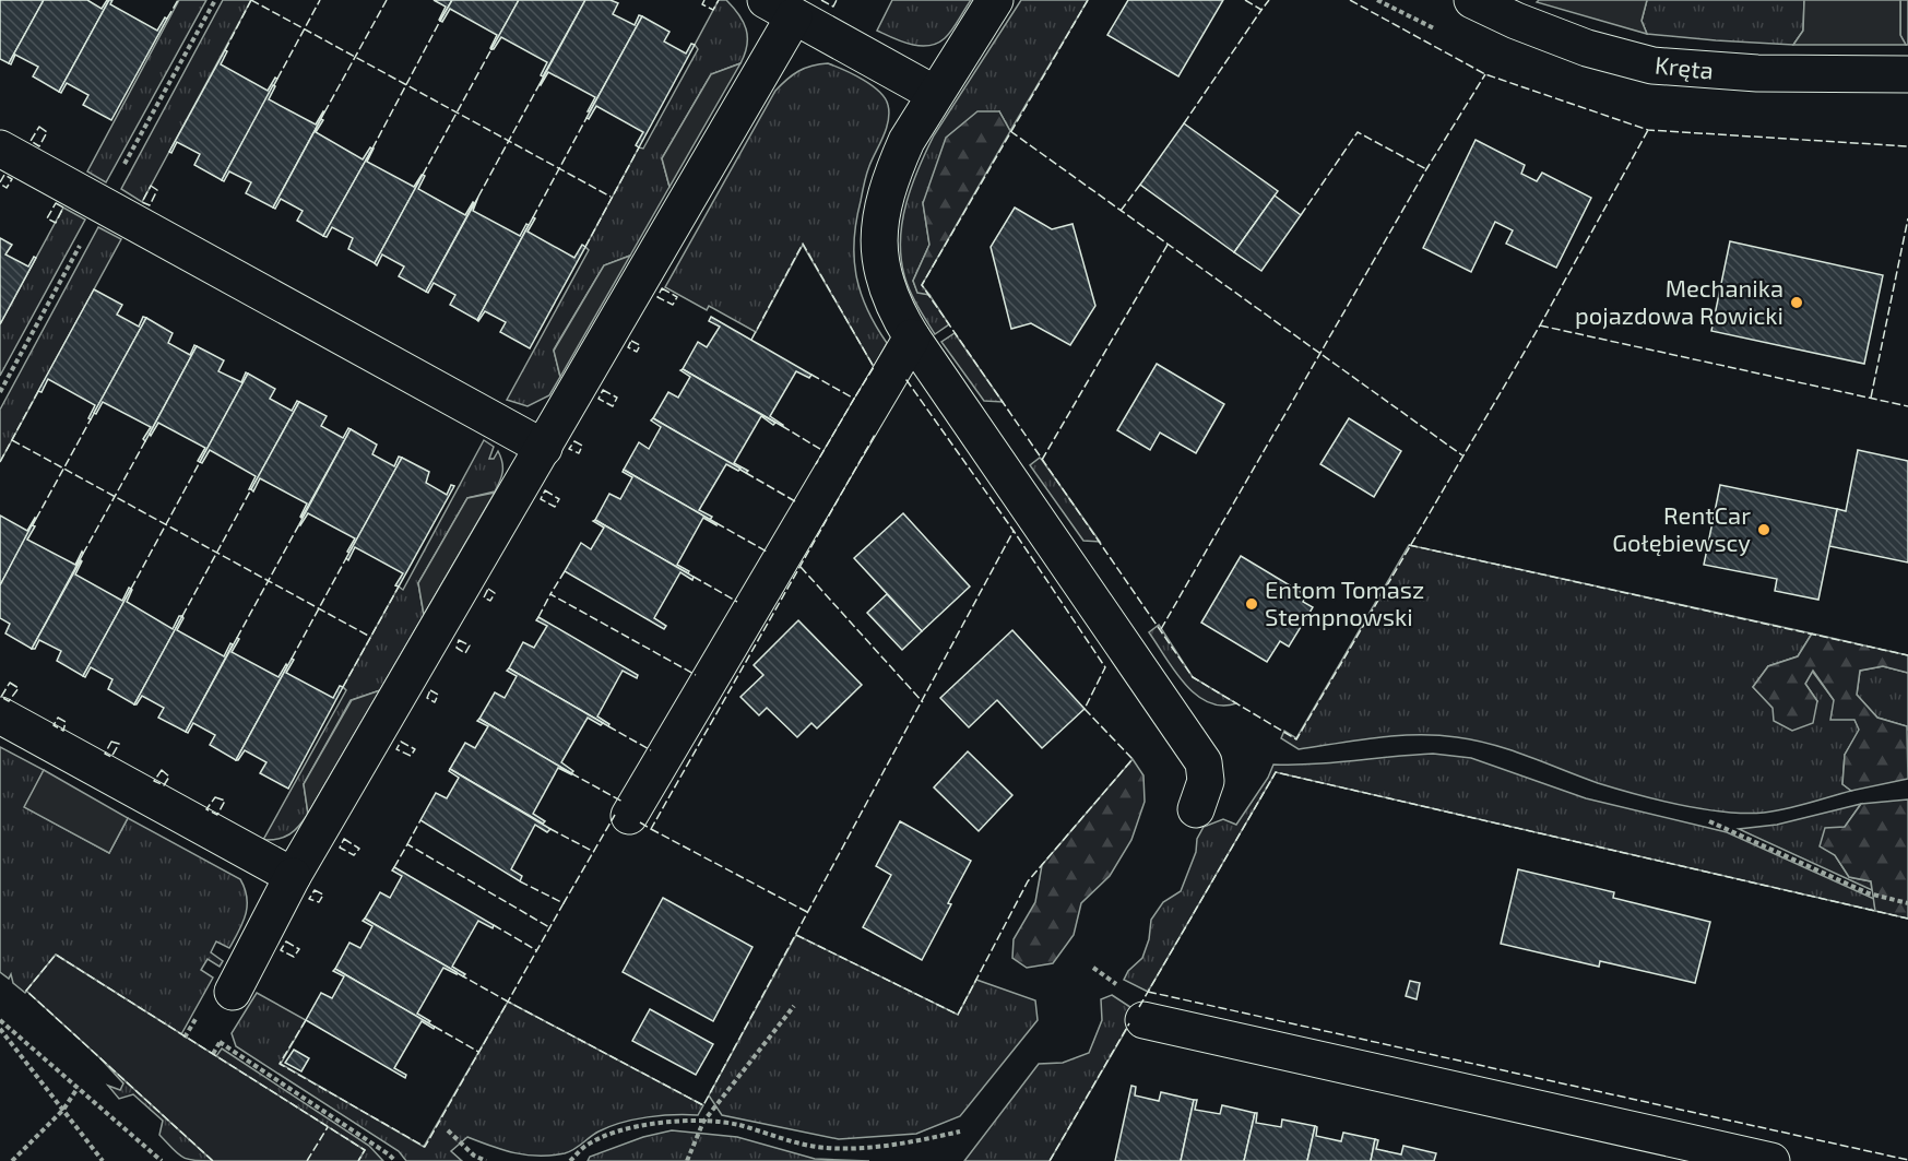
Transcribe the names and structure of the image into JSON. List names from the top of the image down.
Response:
{
  "streets": {
    "street": ["Kręta"]
  },
  "places": ["Mechanika pojazdowa Rowicki", "RentCar Gołębiewscy", "Entom Tomasz Stempnowski"]
}
